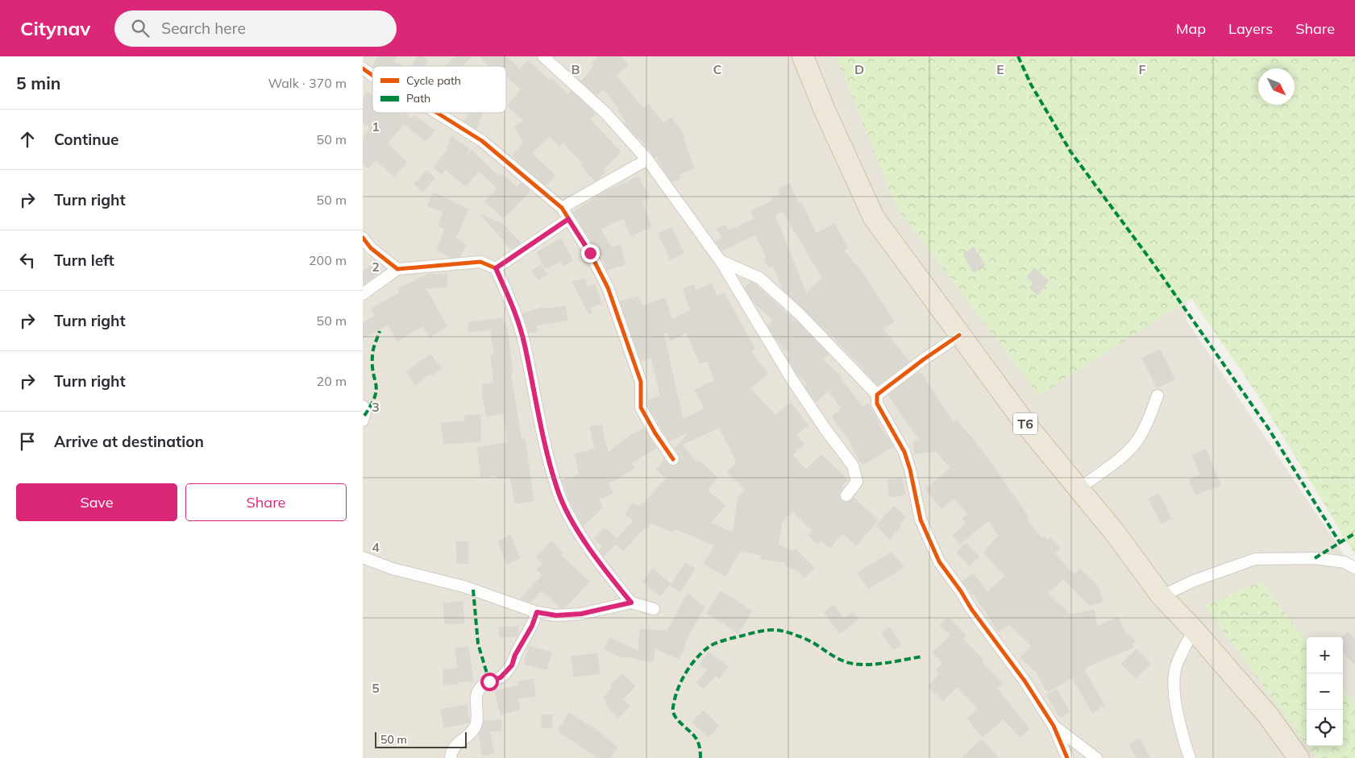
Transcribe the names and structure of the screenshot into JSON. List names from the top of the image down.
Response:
{
  "streets": {
    "highway": ["T6"]
  },
  "legend": ["Cycle path", "Path"],
  "scale_bar": "50 m",
  "north": "bottom right",
  "page": {
    "header": "Citynav",
    "search": "Search here",
    "nav": ["Map", "Layers", "Share"],
    "heading": ["5 min", "Walk · 370 m"],
    "list": [
      ["Continue", "50 m"],
      ["Turn right", "50 m"],
      ["Turn left", "200 m"],
      ["Turn right", "50 m"],
      ["Turn right", "20 m"],
      "Arrive at destination"
    ],
    "buttons": ["Save", "Share"],
    "map_buttons": ["+", "−"],
    "scale": "50 m"
  },
  "grid": {
    "columns": [
      "B",
      "C",
      "D",
      "E",
      "F"
    ],
    "rows": [
      "1",
      "2",
      "3",
      "4",
      "5"
    ]
  }
}
